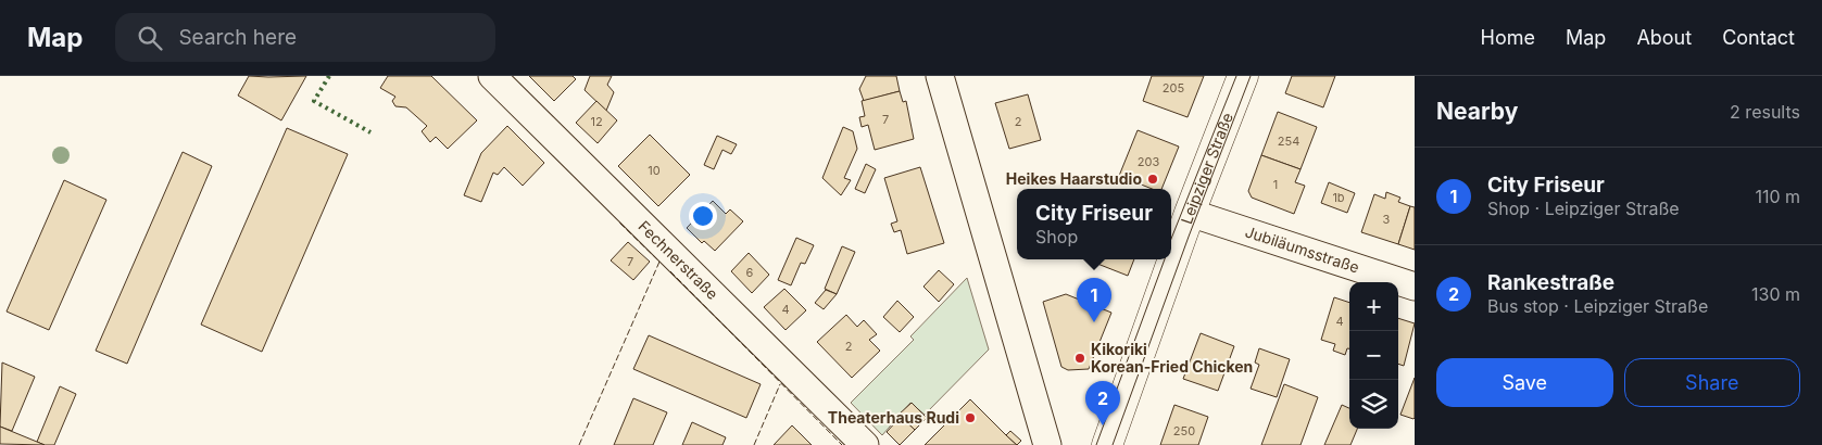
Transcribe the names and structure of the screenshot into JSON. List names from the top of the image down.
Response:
{
  "streets": {
    "main road": ["Leipziger Straße"],
    "street": ["Jubiläumsstraße", "Fechnerstraße"]
  },
  "crossings": [
    ["Leipziger Straße", "Jubiläumsstraße"]
  ],
  "places": ["Heikes Haarstudio", "Kikoriki Korean-Fried Chicken", "Theaterhaus Rudi"],
  "house_numbers": [
    "205",
    "7",
    "12",
    "2",
    "254",
    "203",
    "10",
    "1",
    "1b",
    "3",
    "7",
    "6",
    "4",
    "4",
    "2",
    "250"
  ],
  "page": {
    "header": "Map",
    "search": "Search here",
    "nav": [
      "Home",
      "Map",
      "About",
      "Contact"
    ],
    "heading": ["Nearby", "2 results"],
    "list": [
      {
        "mark": "1",
        "name": "City Friseur",
        "note": "Shop · Leipziger Straße",
        "value": "110 m"
      },
      {
        "mark": "2",
        "name": "Rankestraße",
        "note": "Bus stop · Leipziger Straße",
        "value": "130 m"
      }
    ],
    "popup": ["City Friseur", "Shop"],
    "pins": ["1", "2"],
    "map_buttons": ["+", "−"],
    "buttons": ["Save", "Share"]
  }
}
